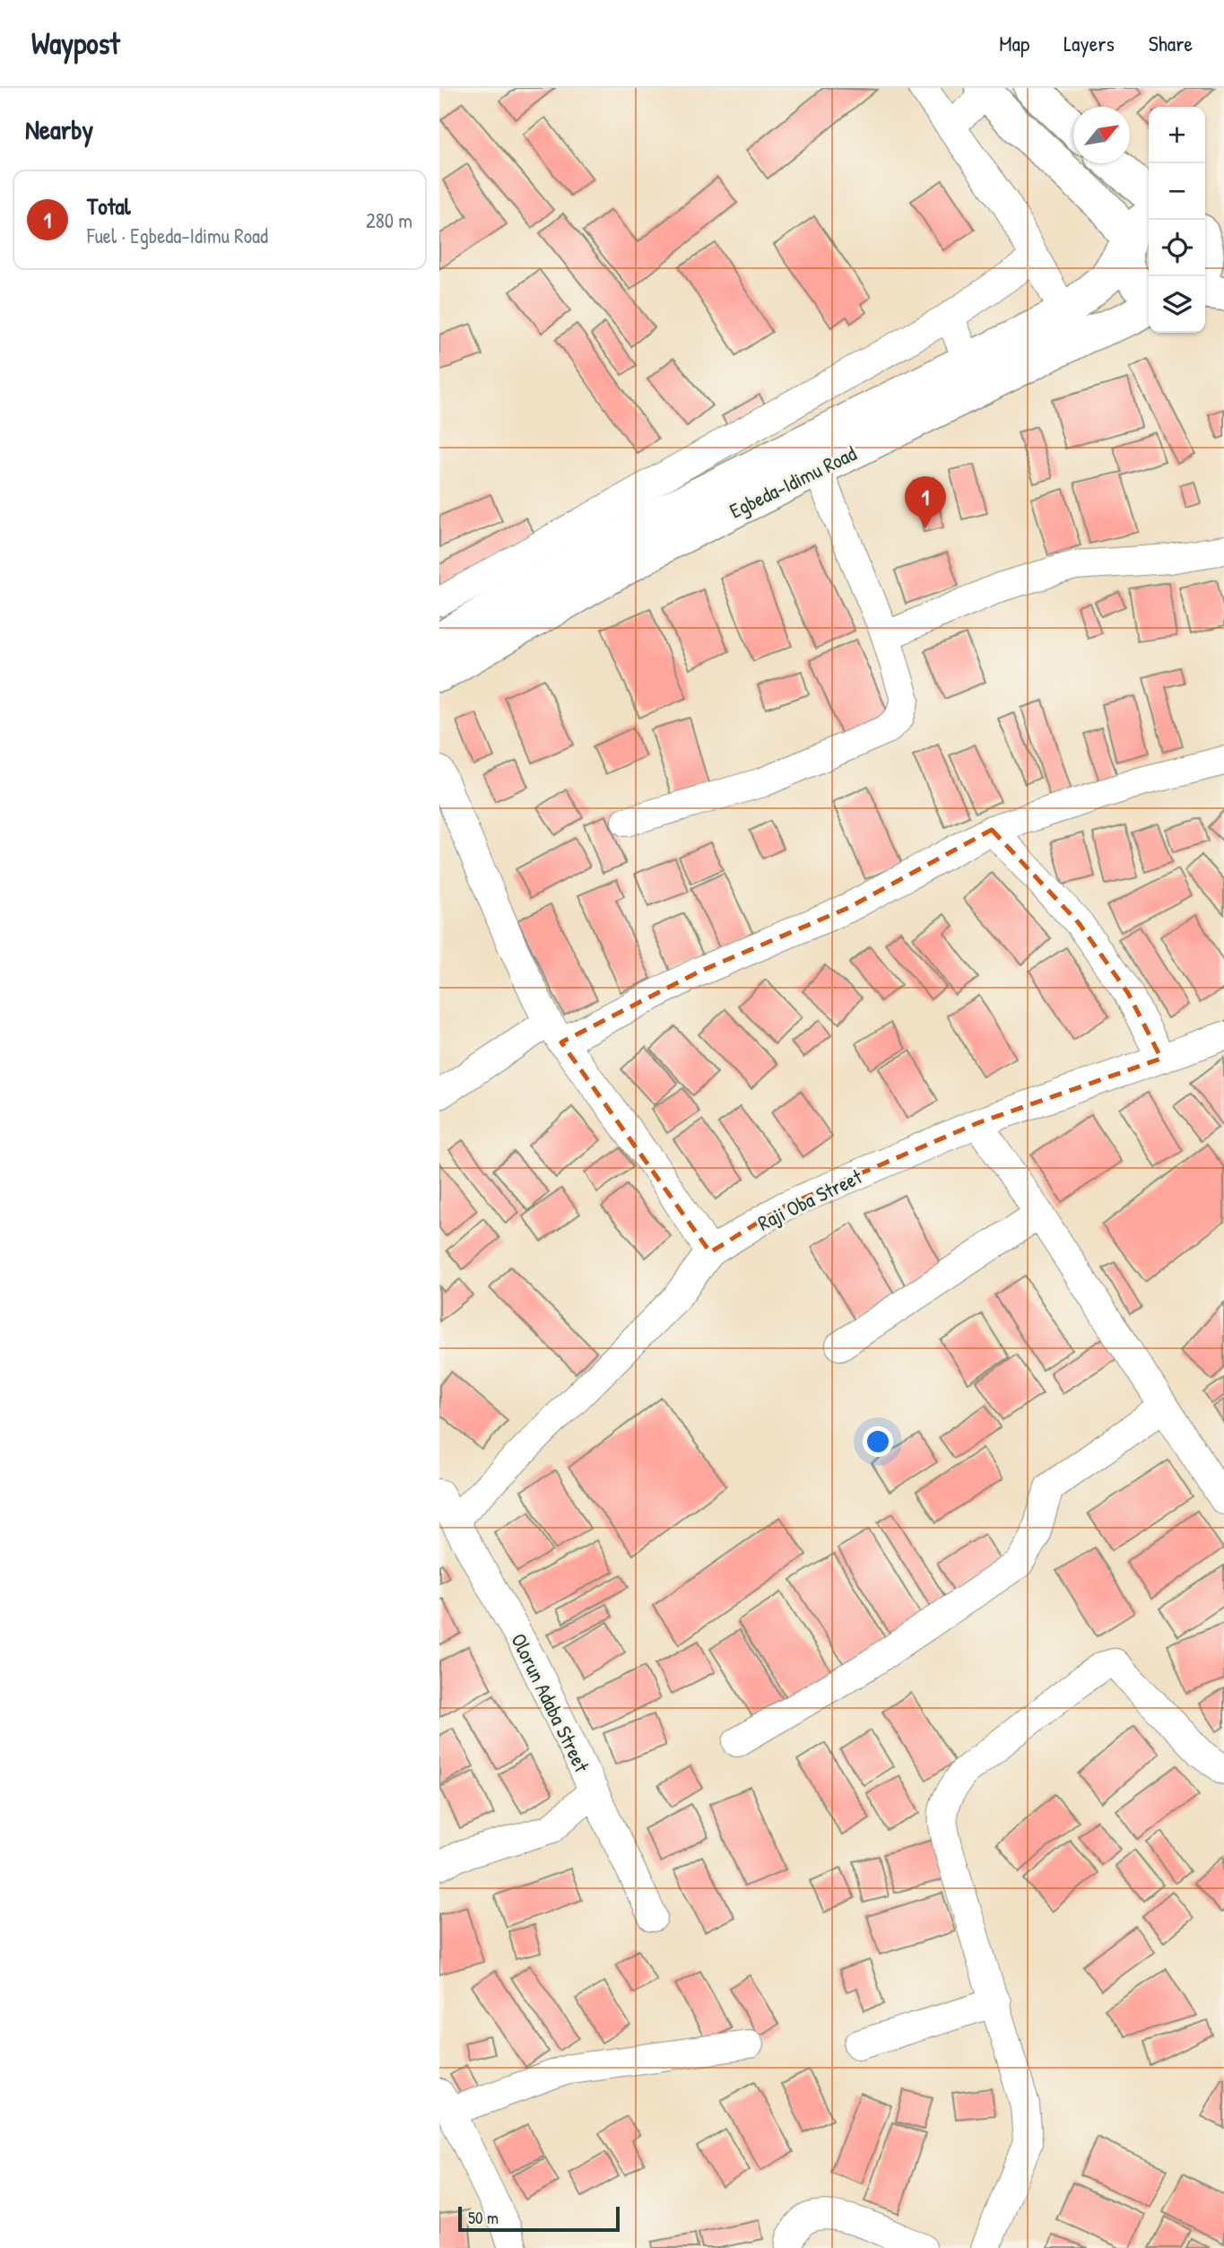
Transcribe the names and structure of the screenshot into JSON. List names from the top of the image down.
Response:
{
  "streets": {
    "main road": ["Egbeda-Idimu Road"],
    "street": ["Raji Oba Street", "Olorun Adaba Street"]
  },
  "crossings": [
    ["Raji Oba Street", "Olorun Adaba Street"]
  ],
  "scale_bar": "50 m",
  "north": "top right",
  "page": {
    "header": "Waypost",
    "nav": ["Map", "Layers", "Share"],
    "heading": "Nearby",
    "map_buttons": ["+", "−"],
    "list": [
      {
        "mark": "1",
        "name": "Total",
        "note": "Fuel · Egbeda-Idimu Road",
        "value": "280 m"
      }
    ],
    "pins": "1",
    "scale": "50 m"
  }
}
